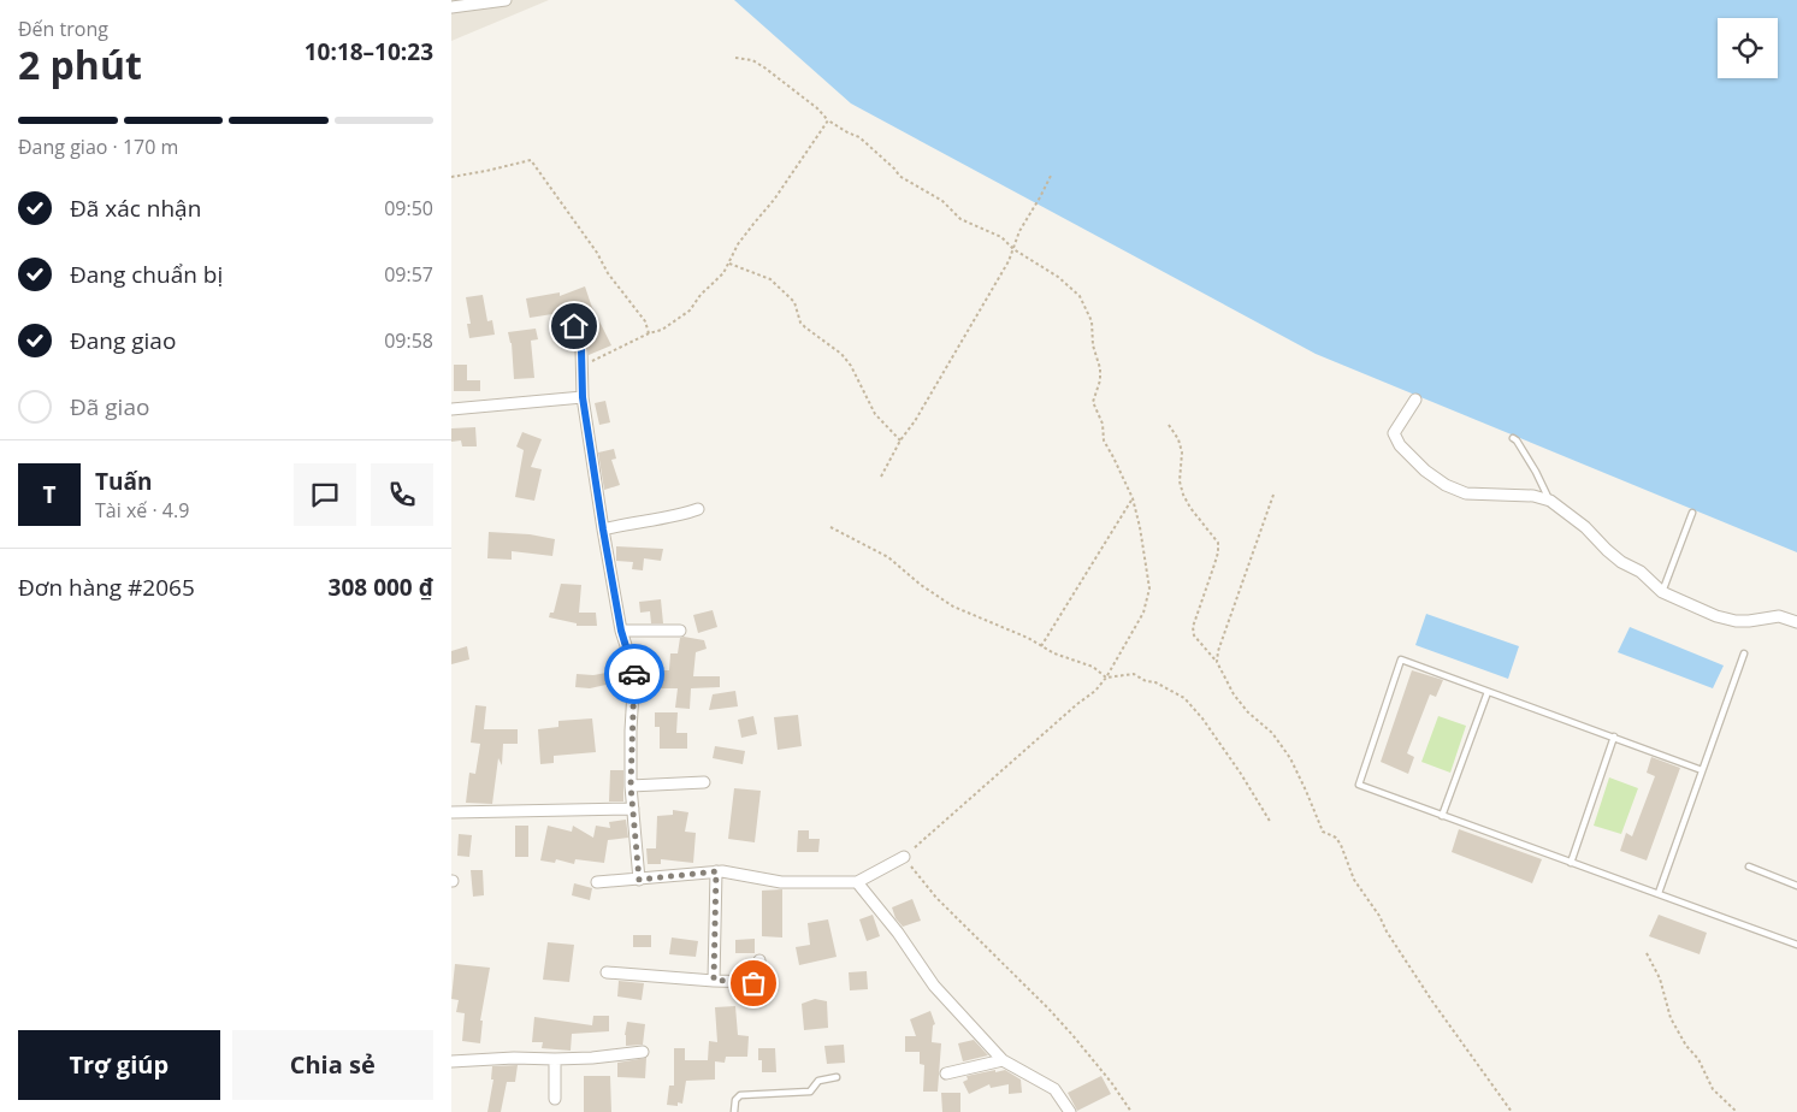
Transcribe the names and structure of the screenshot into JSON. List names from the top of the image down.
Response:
{
  "page": {
    "heading": ["2 phút", "Đến trong", "10:18–10:23"],
    "panel": [
      "Tuấn",
      "Tài xế · 4.9",
      "Đơn hàng #2065",
      "308 000 ₫"
    ],
    "bar": "Đang giao · 170 m",
    "list": [
      ["Đã xác nhận", "09:50"],
      ["Đang chuẩn bị", "09:57"],
      ["Đang giao", "09:58"],
      "Đã giao"
    ],
    "round": "T",
    "buttons": ["Trợ giúp", "Chia sẻ"]
  }
}
